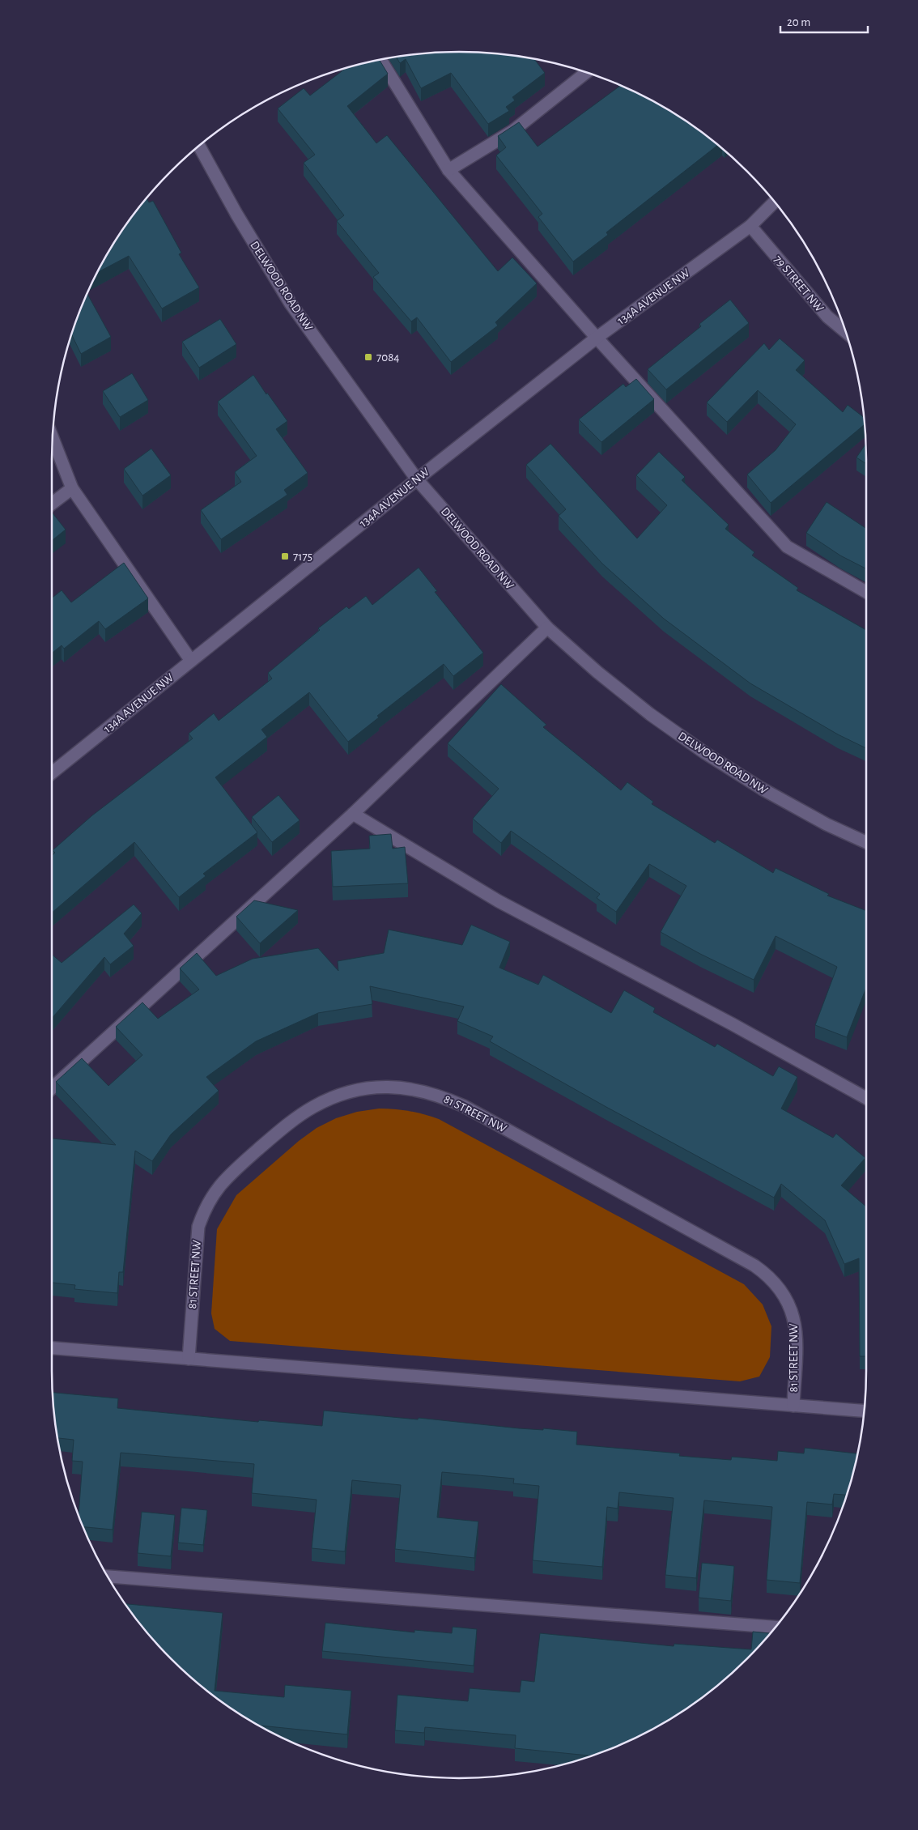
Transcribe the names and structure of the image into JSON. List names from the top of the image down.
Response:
{
  "streets": {
    "street": [
      "79 STREET NW",
      "DELWOOD ROAD NW",
      "134A AVENUE NW",
      "81 STREET NW"
    ]
  },
  "crossings": [
    ["79 STREET NW", "134A AVENUE NW"],
    ["DELWOOD ROAD NW", "134A AVENUE NW"]
  ],
  "places": {
    "transit": ["7084", "7175"]
  },
  "scale_bar": "20 m"
}
